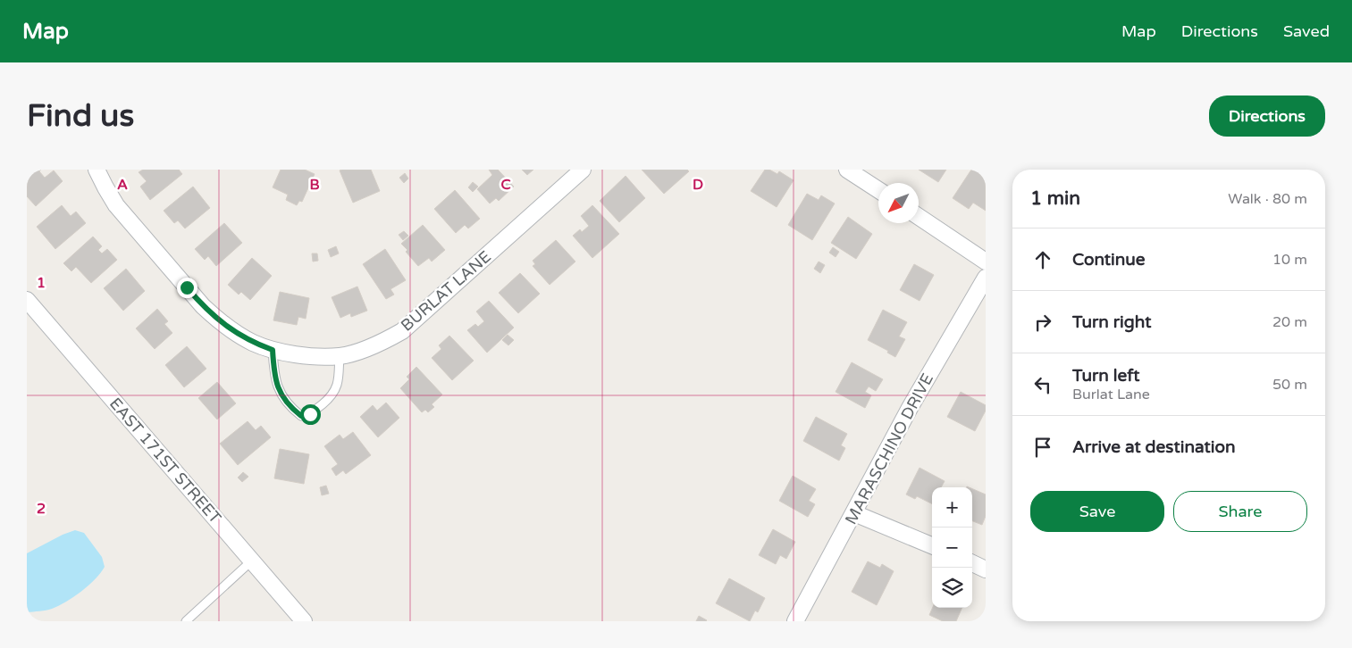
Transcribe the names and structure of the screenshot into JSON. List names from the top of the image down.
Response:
{
  "streets": {
    "street": ["BURLAT LANE", "MARASCHINO DRIVE", "EAST 171ST STREET"]
  },
  "north": "bottom left",
  "page": {
    "header": "Map",
    "nav": ["Map", "Directions", "Saved"],
    "buttons": [
      "Directions",
      ["Save", "Share"]
    ],
    "title": "Find us",
    "heading": ["1 min", "Walk · 80 m"],
    "list": [
      ["Continue", "10 m"],
      ["Turn right", "20 m"],
      ["Turn left", "Burlat Lane", "50 m"],
      "Arrive at destination"
    ],
    "map_buttons": ["+", "−"]
  },
  "grid": {
    "columns": [
      "A",
      "B",
      "C",
      "D"
    ],
    "rows": ["1", "2"]
  }
}
